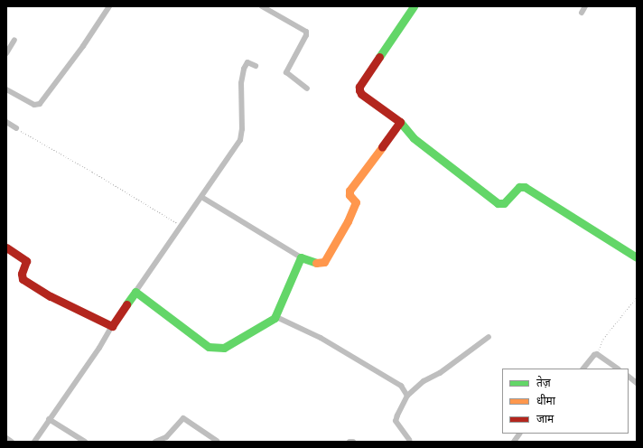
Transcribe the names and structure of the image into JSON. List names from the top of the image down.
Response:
{
  "legend": ["तेज़", "धीमा", "जाम"]
}
